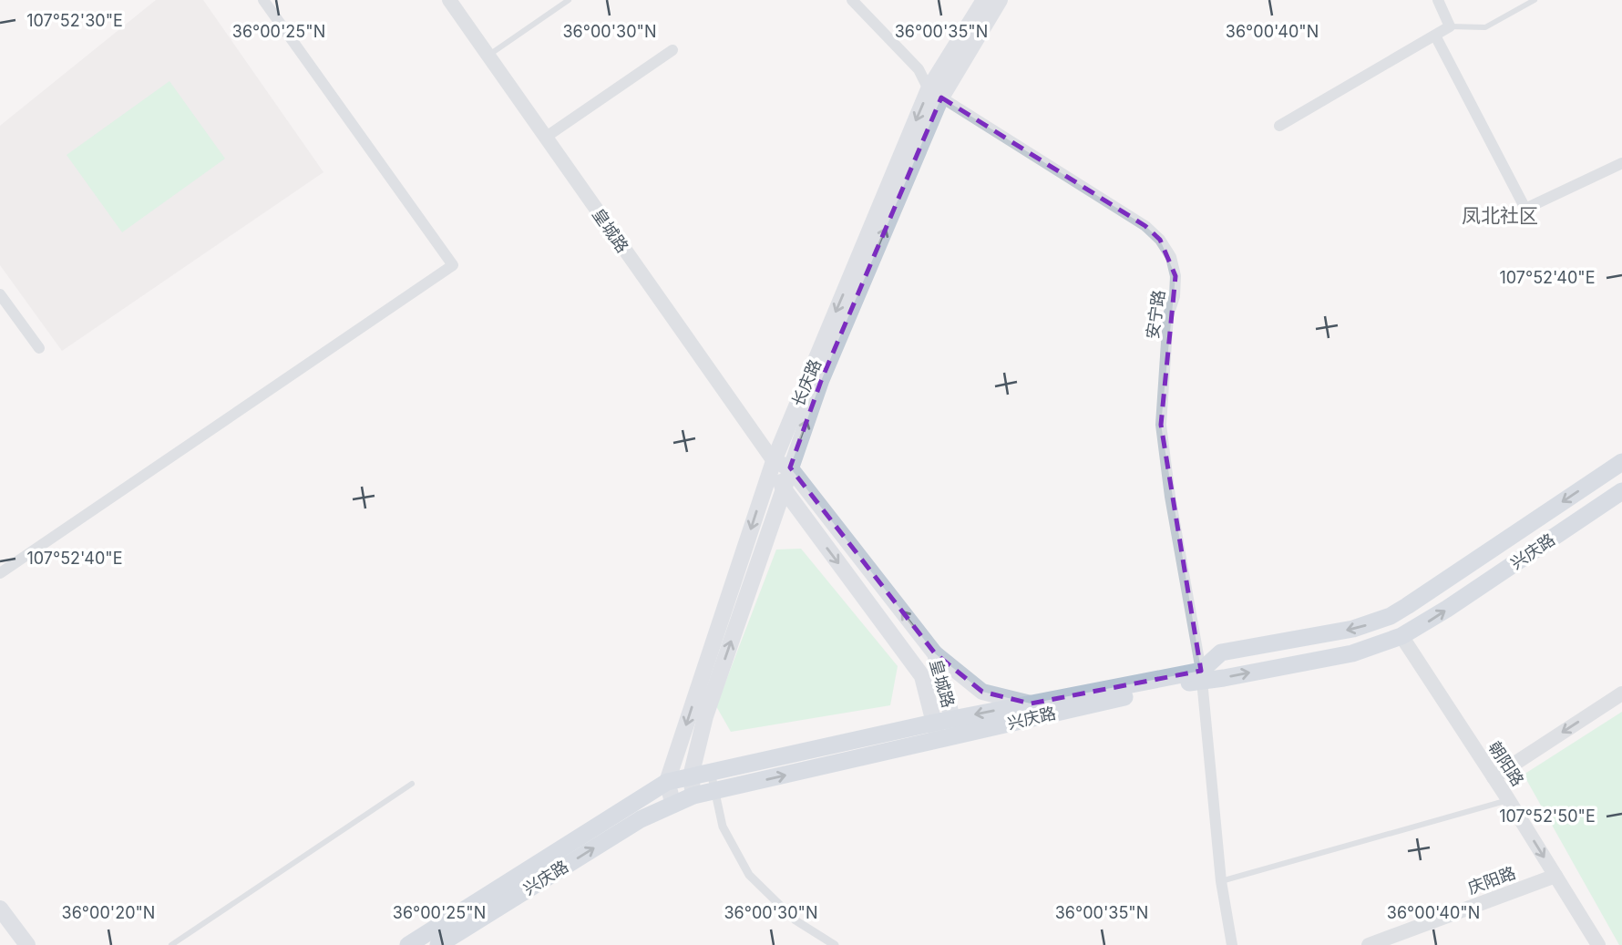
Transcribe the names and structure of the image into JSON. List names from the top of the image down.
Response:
{
  "streets": {
    "main road": ["皇城路", "长庆路", "兴庆路"],
    "street": ["安宁路", "朝阳路", "庆阳路"]
  },
  "crossings": [
    ["皇城路", "长庆路"],
    ["皇城路", "兴庆路"],
    ["安宁路", "长庆路"],
    ["安宁路", "兴庆路"],
    ["长庆路", "兴庆路"],
    ["兴庆路", "朝阳路"],
    ["朝阳路", "庆阳路"]
  ],
  "districts": ["凤北社区"],
  "coordinates": [
    "107°52'30\"E",
    "36°00'25\"N",
    "36°00'30\"N",
    "36°00'35\"N",
    "36°00'40\"N",
    "107°52'40\"E",
    "107°52'50\"E",
    "36°00'20\"N"
  ]
}
